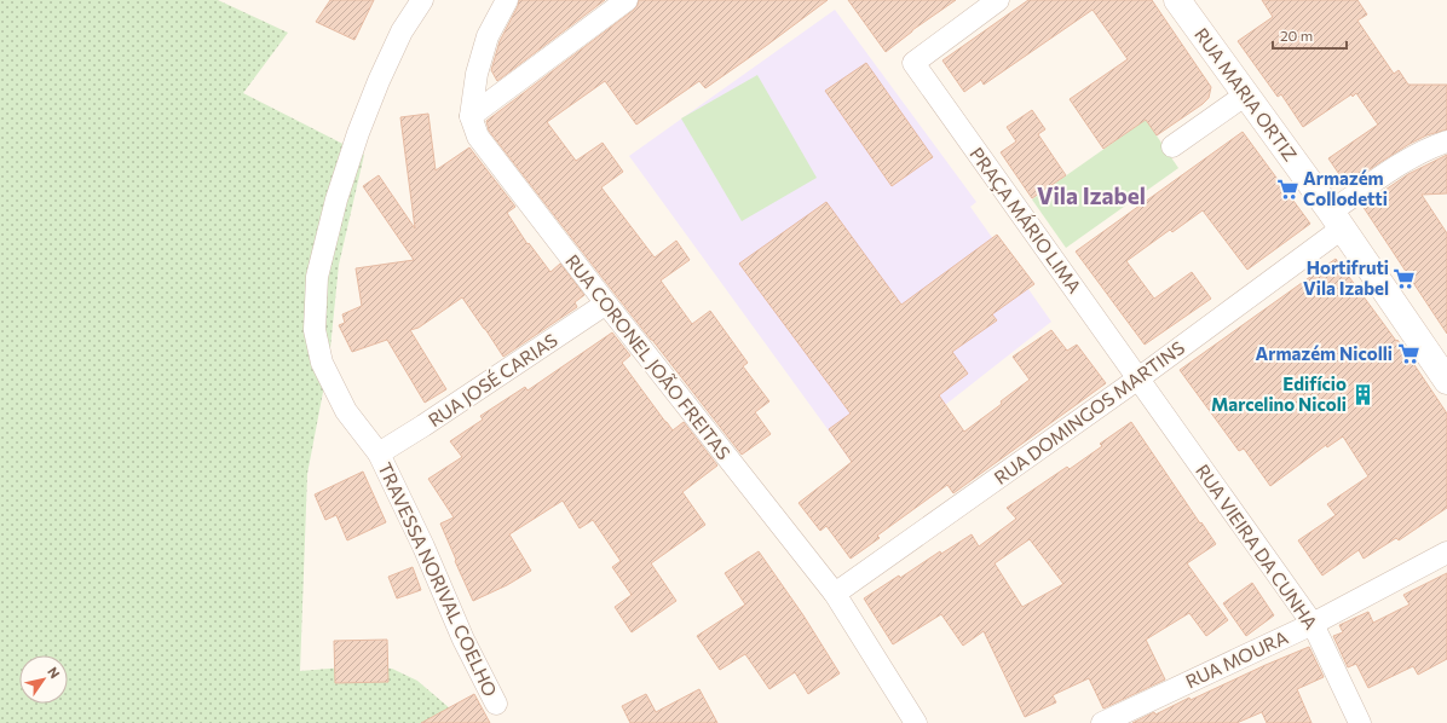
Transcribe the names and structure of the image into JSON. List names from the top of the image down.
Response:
{
  "streets": {
    "main road": ["RUA MARIA ORTIZ"],
    "street": [
      "PRAÇA MÁRIO LIMA",
      "RUA CORONEL JOÃO FREITAS",
      "RUA JOSÉ CARIAS",
      "RUA DOMINGOS MARTINS",
      "RUA VIEIRA DA CUNHA",
      "TRAVESSA NORIVAL COELHO",
      "RUA MOURA"
    ]
  },
  "crossings": [
    ["RUA MARIA ORTIZ", "RUA DOMINGOS MARTINS"],
    ["PRAÇA MÁRIO LIMA", "RUA DOMINGOS MARTINS"],
    ["PRAÇA MÁRIO LIMA", "RUA VIEIRA DA CUNHA"],
    ["RUA CORONEL JOÃO FREITAS", "RUA JOSÉ CARIAS"],
    ["RUA CORONEL JOÃO FREITAS", "RUA DOMINGOS MARTINS"],
    ["RUA JOSÉ CARIAS", "TRAVESSA NORIVAL COELHO"],
    ["RUA DOMINGOS MARTINS", "RUA VIEIRA DA CUNHA"],
    ["RUA VIEIRA DA CUNHA", "RUA MOURA"]
  ],
  "districts": ["Vila Izabel"],
  "places": {
    "supermarket": ["Armazém Collodetti", "Hortifruti Vila Izabel", "Armazém Nicolli"],
    "building": ["Edifício Marcelino Nicoli"]
  },
  "scale_bar": "20 m",
  "north": "top right"
}
